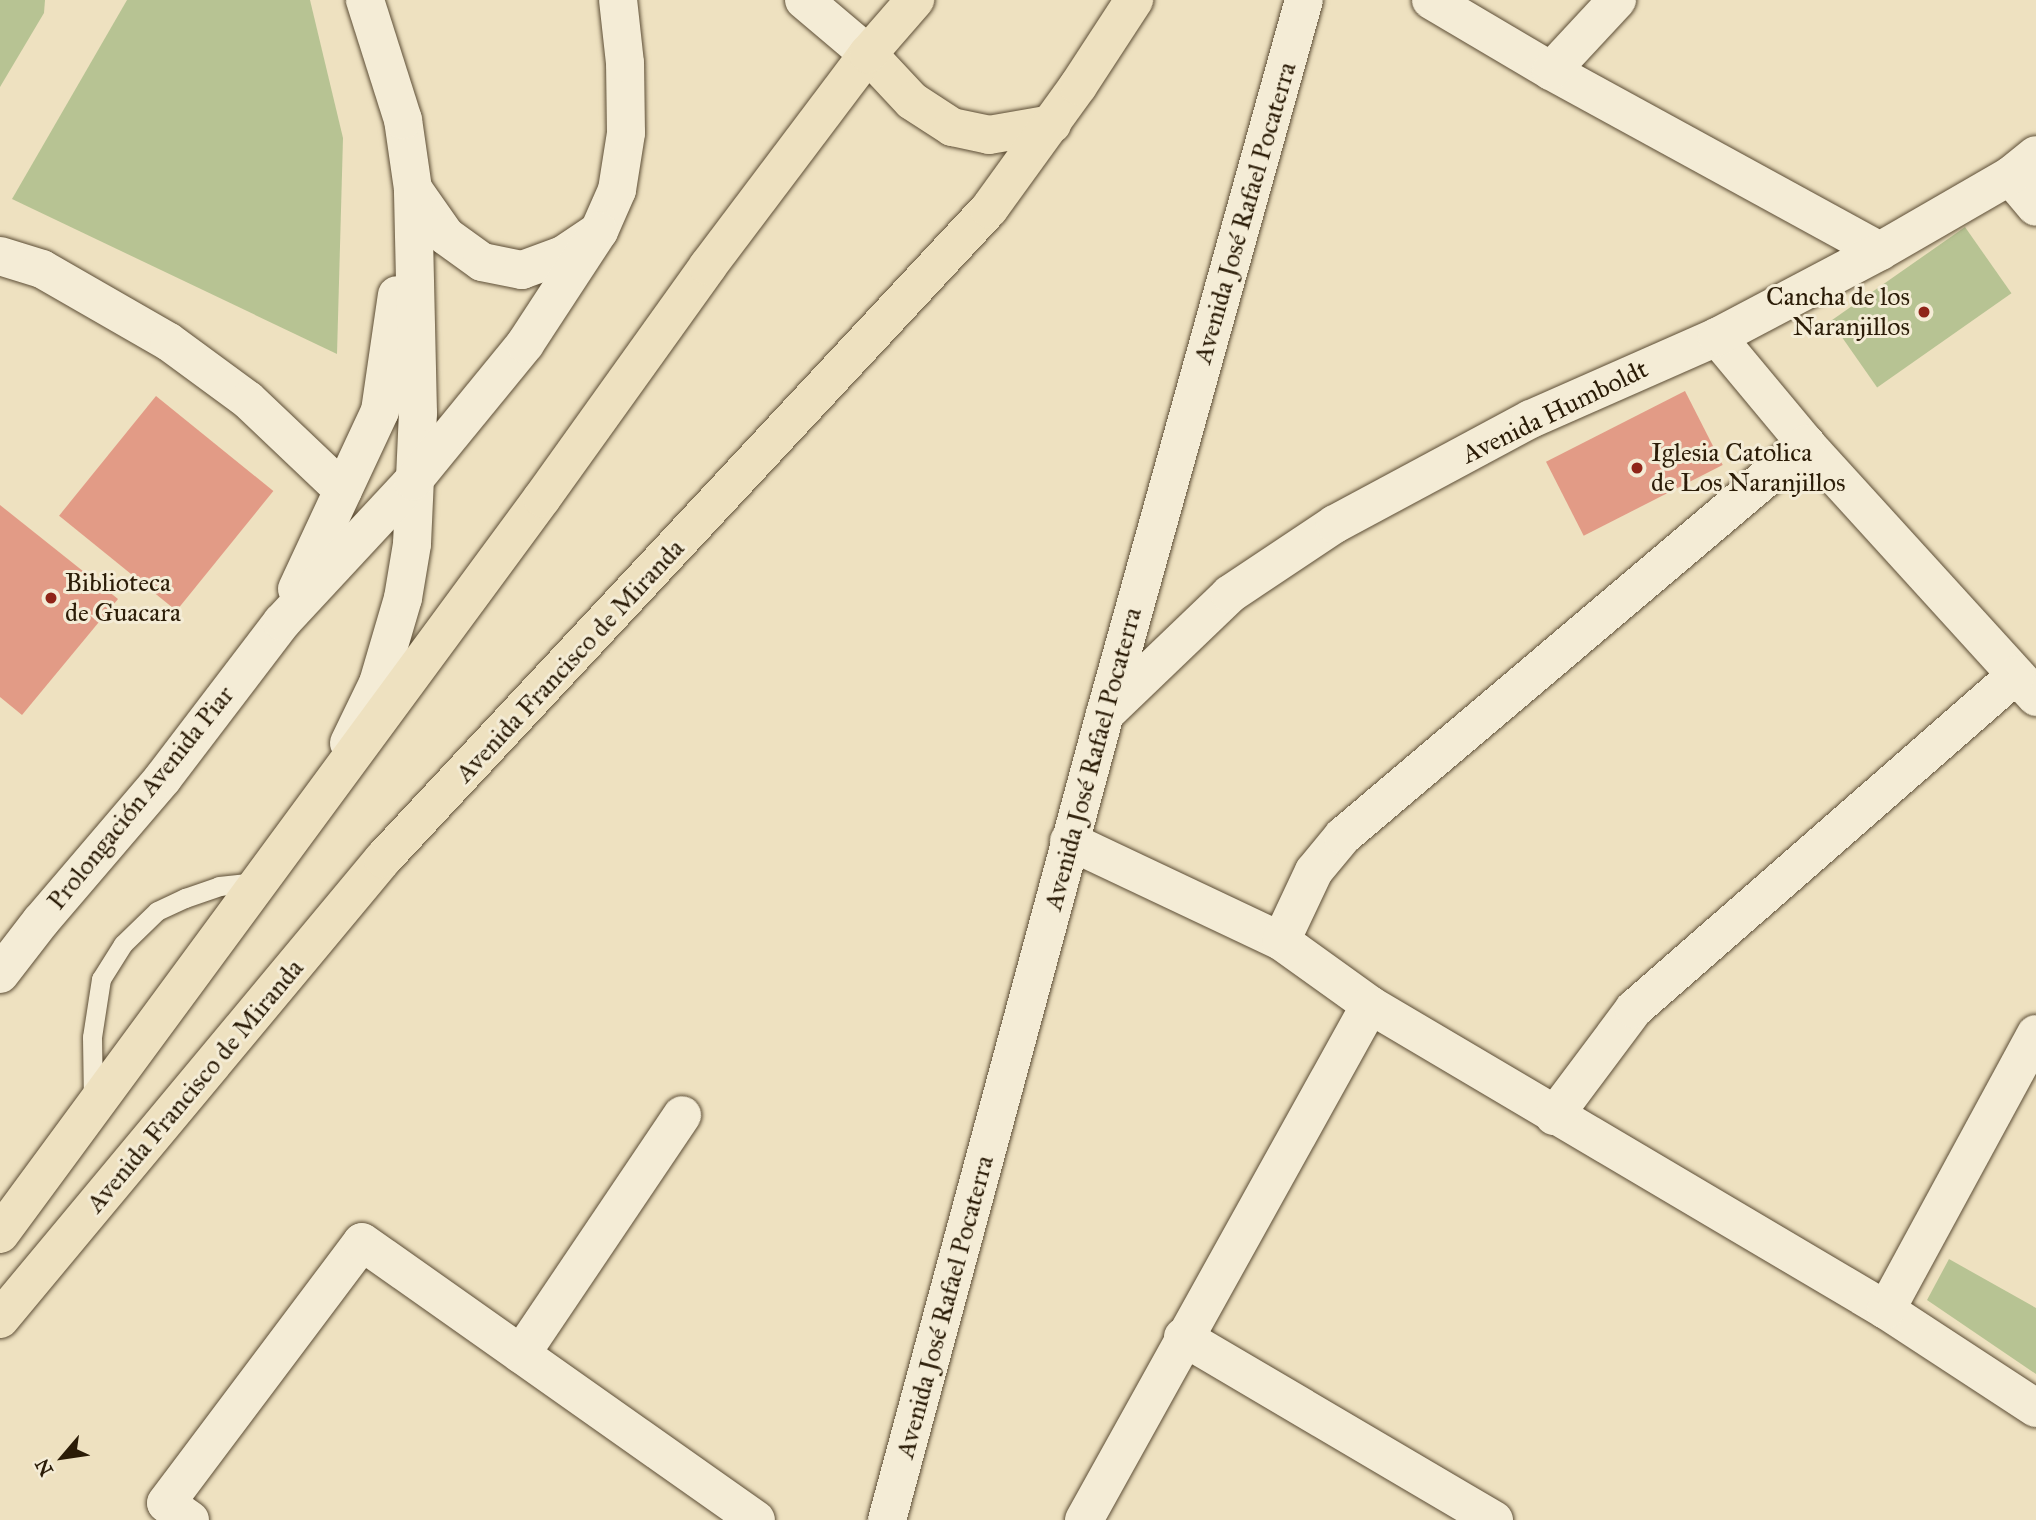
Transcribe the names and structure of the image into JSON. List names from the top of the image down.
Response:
{
  "streets": {
    "main road": ["Avenida Francisco de Miranda"],
    "street": ["Avenida José Rafael Pocaterra", "Avenida Humboldt", "Prolongación Avenida Piar"]
  },
  "crossings": [
    ["Avenida José Rafael Pocaterra", "Avenida Humboldt"]
  ],
  "places": ["Cancha de los Naranjillos", "Iglesia Catolica de Los Naranjillos", "Biblioteca de Guacara"],
  "north": "bottom left"
}
